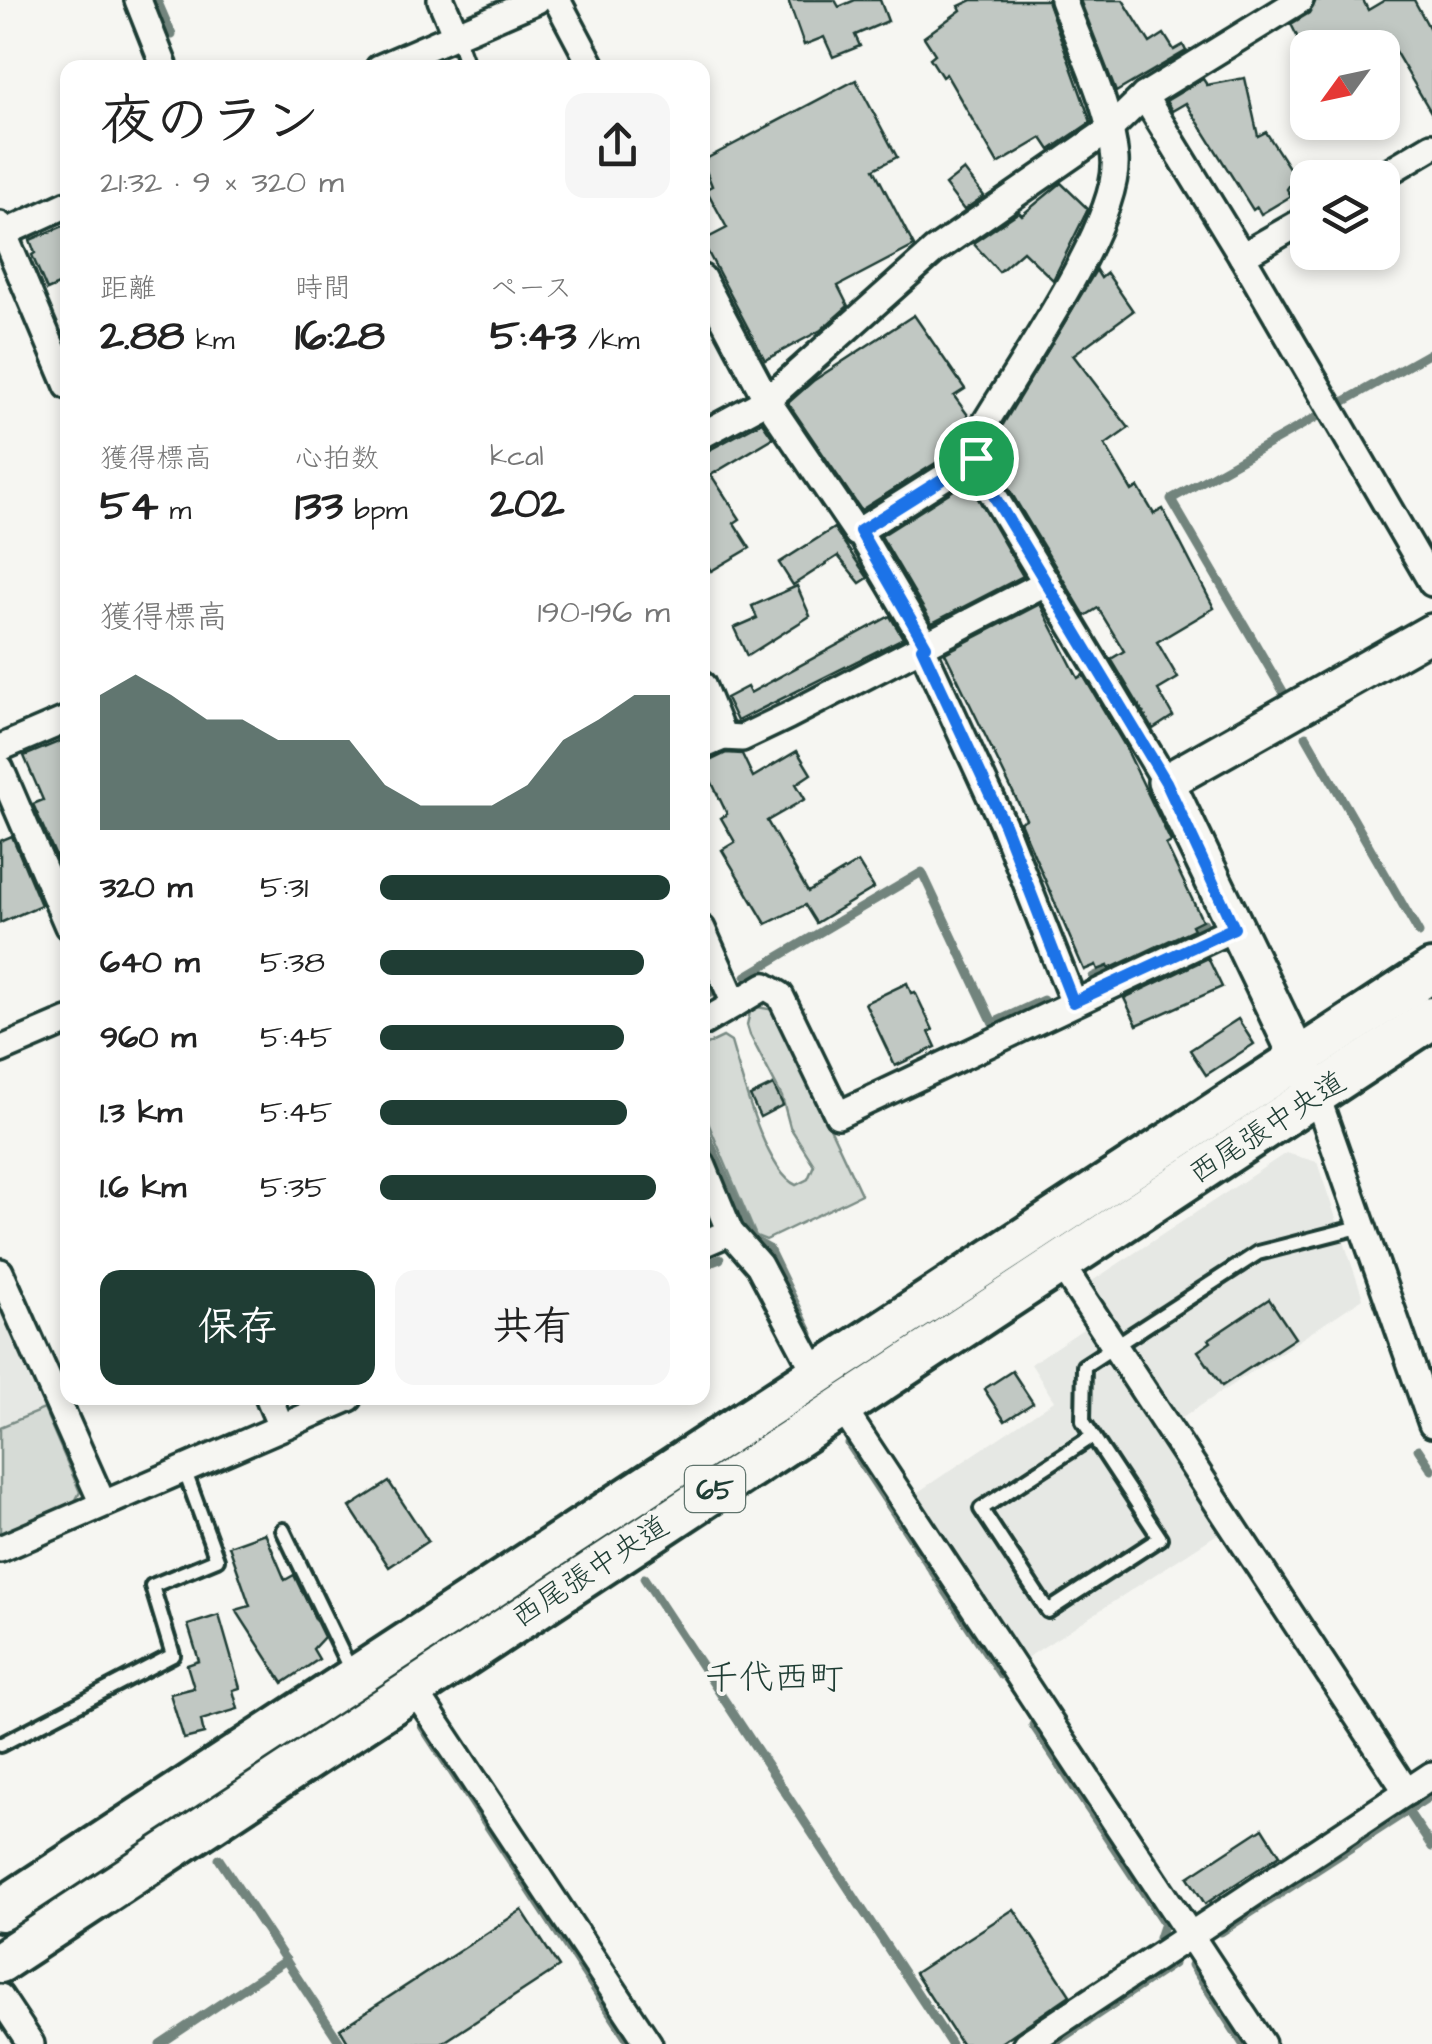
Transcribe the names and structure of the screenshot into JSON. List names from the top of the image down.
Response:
{
  "streets": {
    "main road": ["西尾張中央道", "65"]
  },
  "districts": ["千代西町"],
  "north": "bottom left",
  "page": {
    "heading": ["夜のラン", "21:32 · 9 × 320 m"],
    "stats": [
      ["距離", "2.88 km"],
      ["時間", "16:28"],
      ["ペース", "5:43 /km"],
      ["獲得標高", "54 m"],
      ["心拍数", "133 bpm"],
      ["kcal", "202"]
    ],
    "chart": ["獲得標高", "190–196 m"],
    "list": [
      {
        "name": "320 m",
        "note": "5:31"
      },
      {
        "name": "640 m",
        "note": "5:38"
      },
      {
        "name": "960 m",
        "note": "5:45"
      },
      {
        "name": "1.3 km",
        "note": "5:45"
      },
      {
        "name": "1.6 km",
        "note": "5:35"
      }
    ],
    "buttons": ["保存", "共有"]
  }
}
